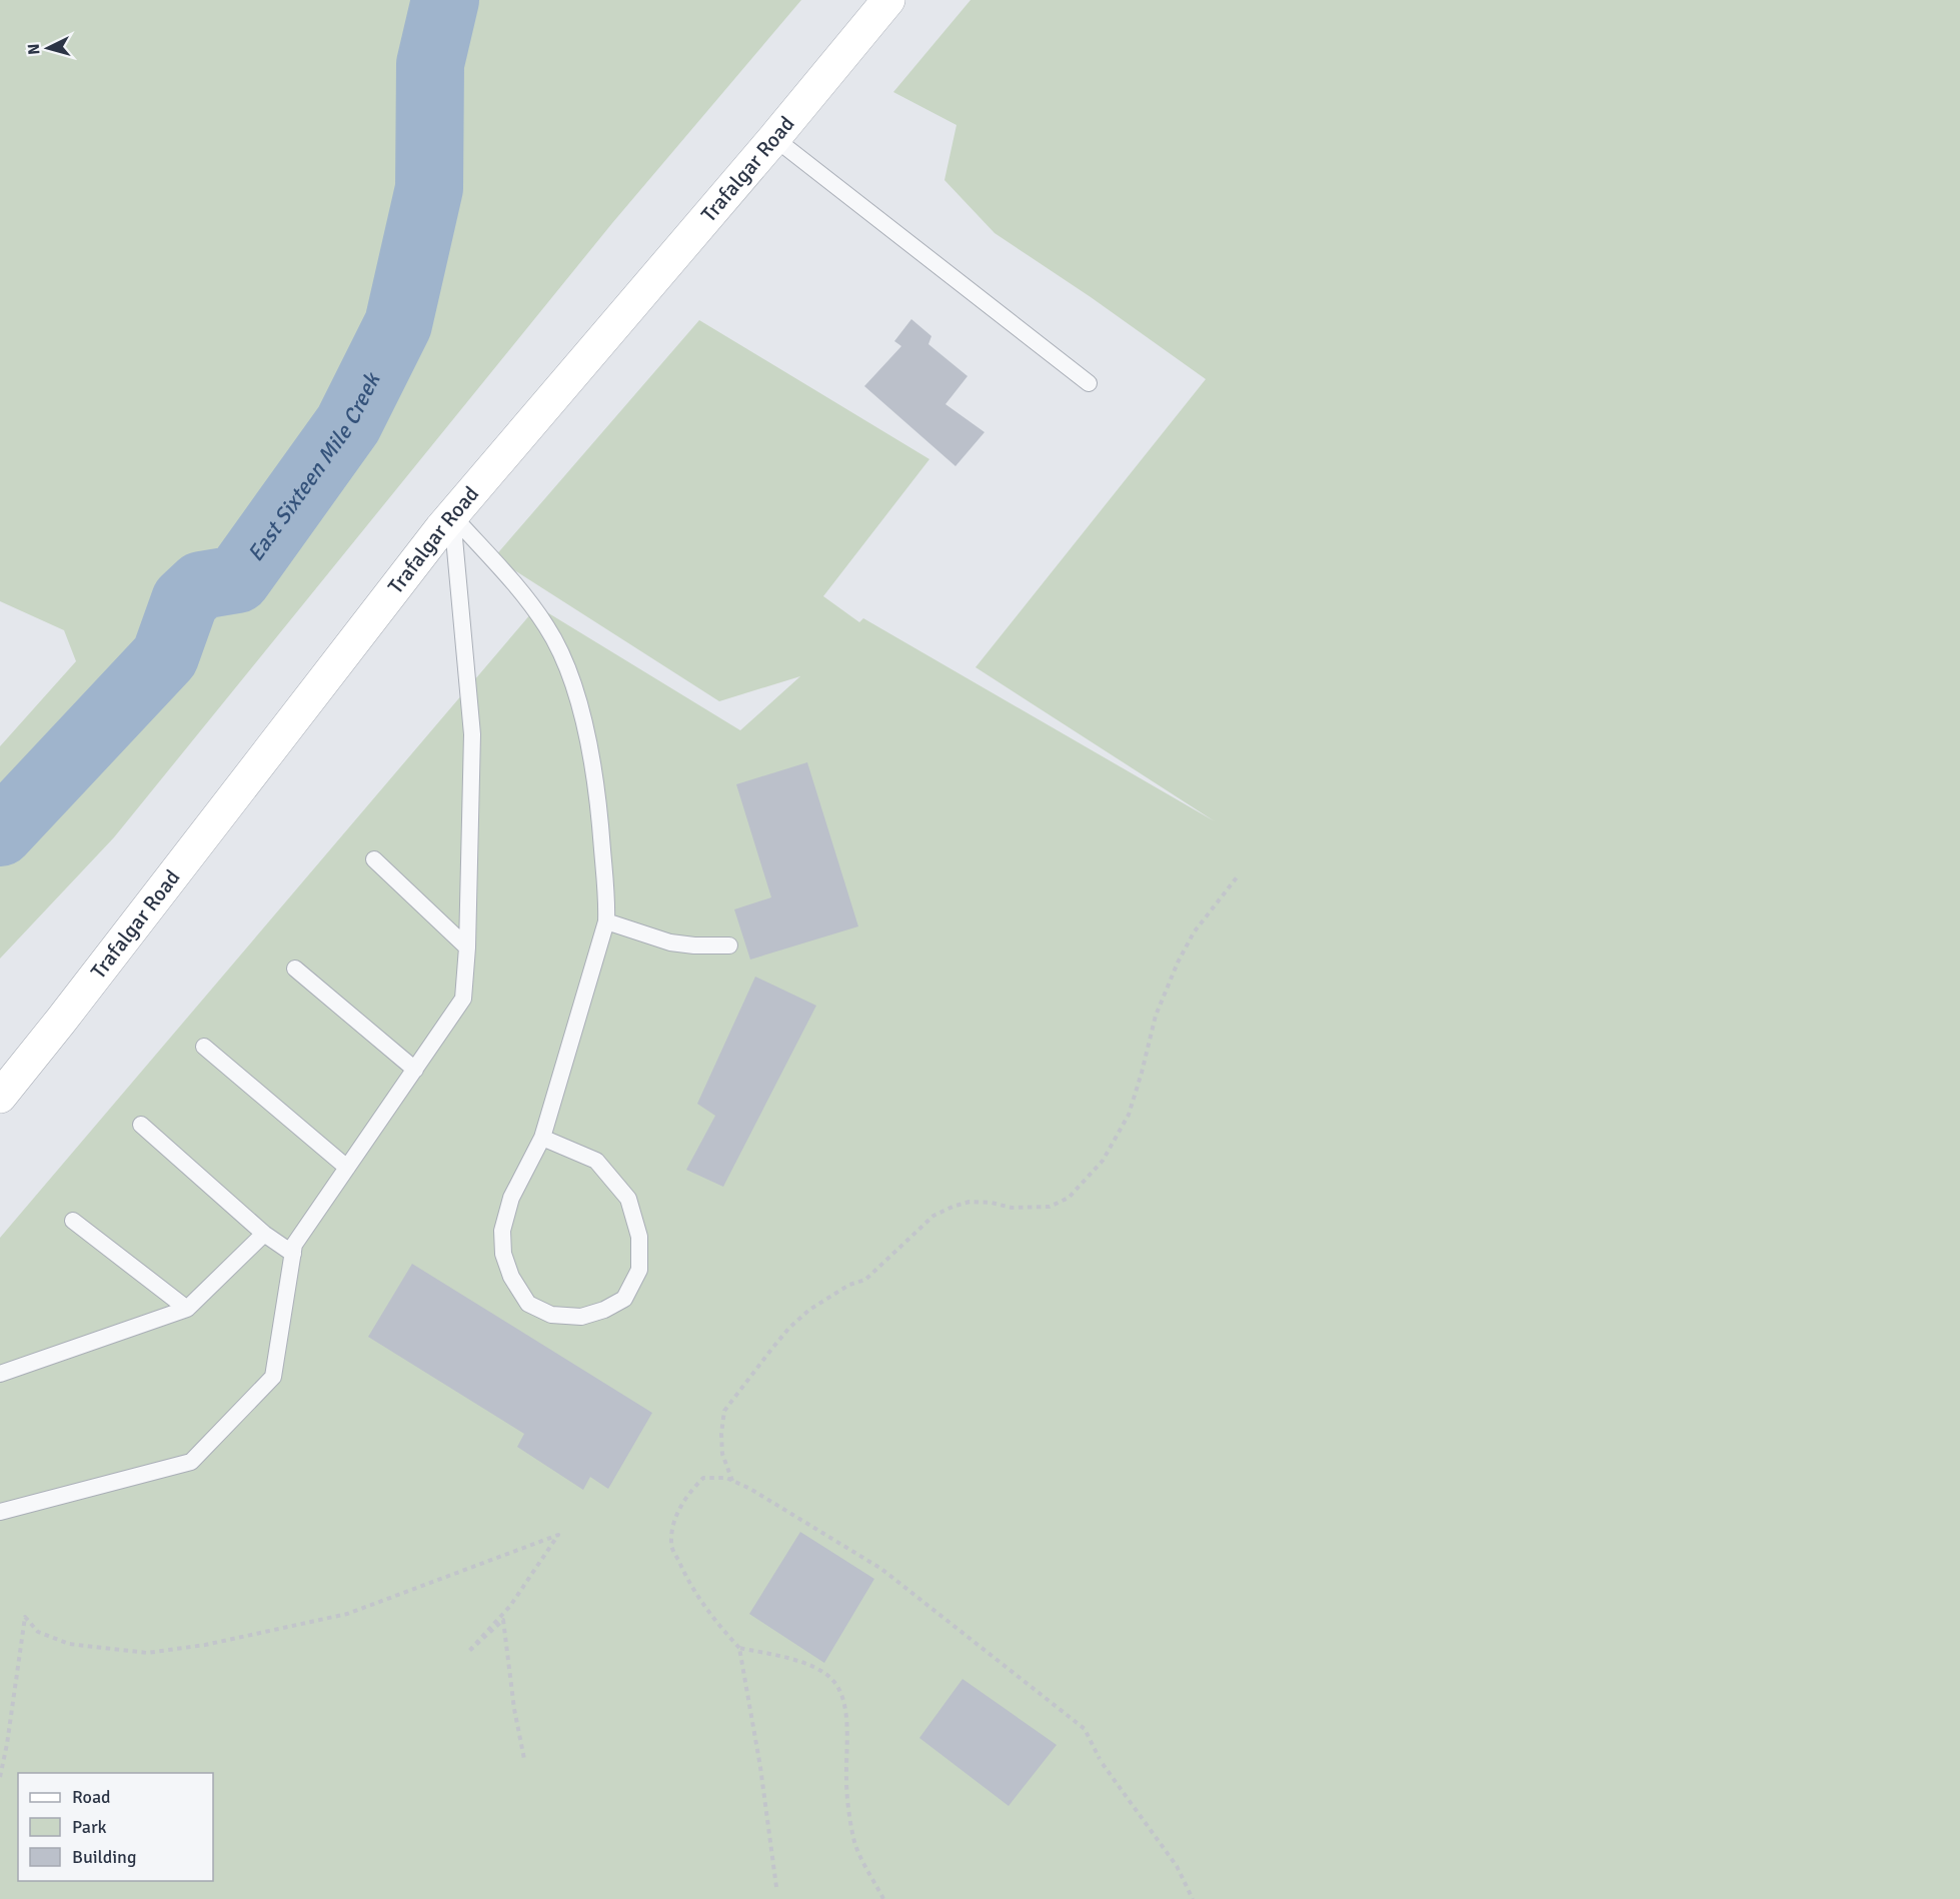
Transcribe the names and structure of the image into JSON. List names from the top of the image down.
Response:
{
  "streets": {
    "main road": ["Trafalgar Road"]
  },
  "water": ["East Sixteen Mile Creek"],
  "legend": ["Road", "Park", "Building"],
  "north": "left"
}
